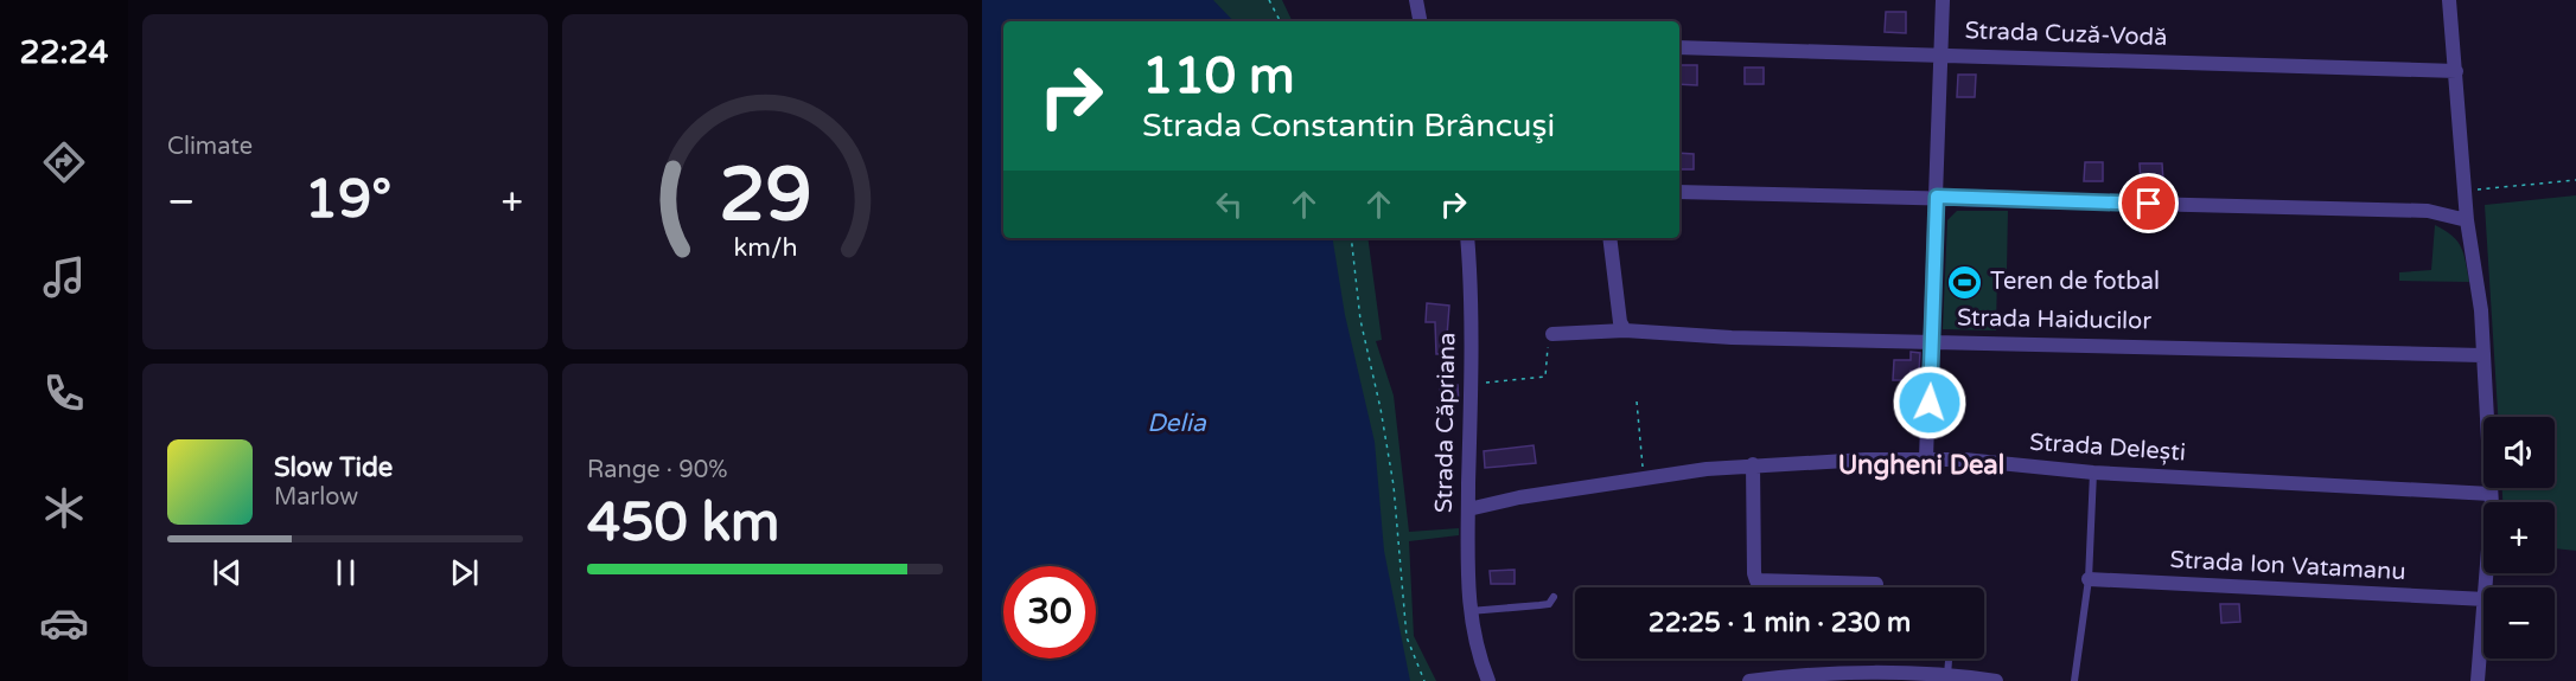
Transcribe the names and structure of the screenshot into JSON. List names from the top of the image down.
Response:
{
  "streets": {
    "street": [
      "Strada Cuză-Vodă",
      "Strada Haiducilor",
      "Strada Căpriana",
      "Strada Delești",
      "Strada Ion Vatamanu"
    ]
  },
  "crossings": [
    ["Strada Căpriana", "Strada Delești"]
  ],
  "districts": ["Ungheni Deal"],
  "water": ["Delia"],
  "places": {
    "sports": ["Teren de fotbal"]
  },
  "page": {
    "tabs": "22:24",
    "tile": [
      "Climate",
      ["Range · 90%", "450 km"]
    ],
    "turn": ["110 m", "Strada Constantin Brâncuşi"],
    "heat": ["−", "19°", "+"],
    "map_buttons": ["+", "−"],
    "song": ["Slow Tide", "Marlow"],
    "limit": "30",
    "trip": "22:25 · 1 min · 230 m",
    "gauge": ["29", "km/h"]
  }
}
